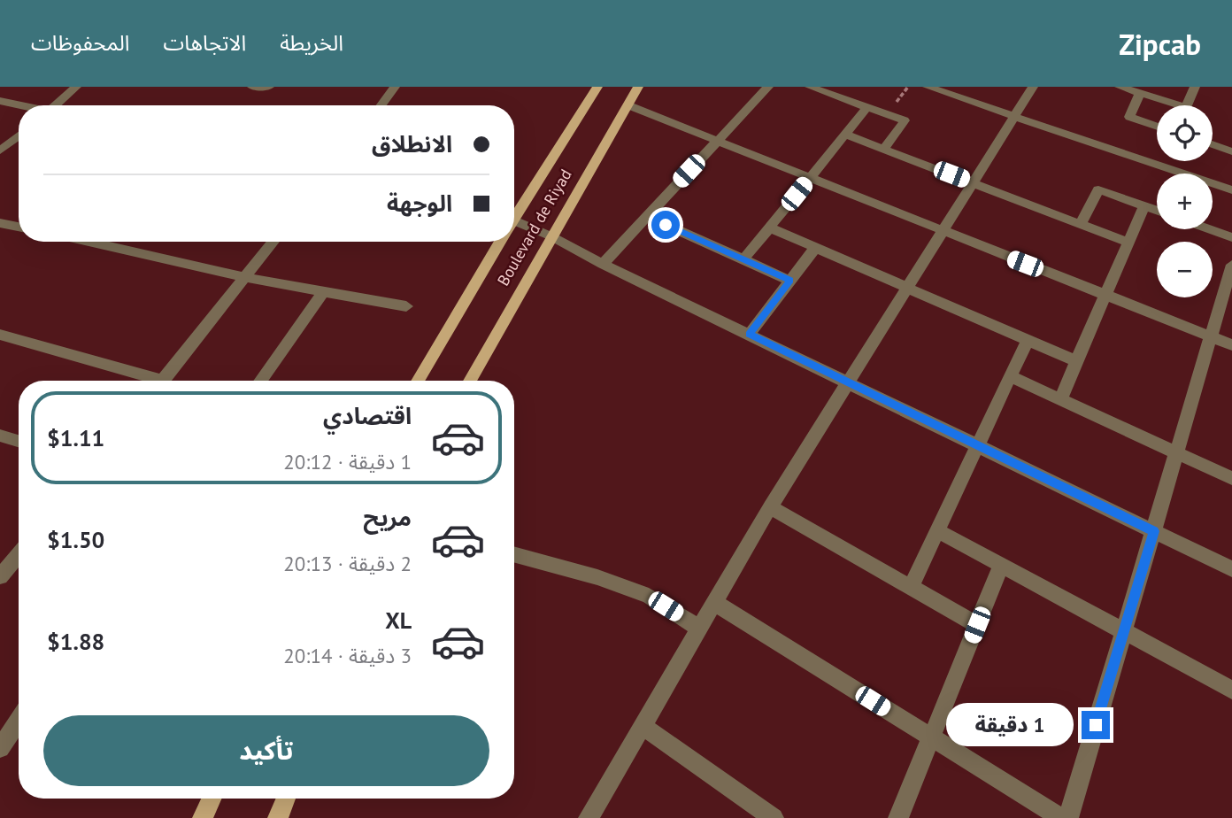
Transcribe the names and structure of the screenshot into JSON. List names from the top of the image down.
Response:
{
  "streets": {
    "main road": ["Boulevard de Riyad"]
  },
  "page": {
    "header": "Zipcab",
    "nav": ["الخريطة", "الاتجاهات", "المحفوظات"],
    "map_buttons": ["+", "−"],
    "banner": ["الانطلاق", "الوجهة"],
    "list": [
      {
        "name": "اقتصادي",
        "note": "1 دقيقة · 20:12",
        "value": "$1.11"
      },
      {
        "name": "مريح",
        "note": "2 دقيقة · 20:13",
        "value": "$1.50"
      },
      {
        "name": "XL",
        "note": "3 دقيقة · 20:14",
        "value": "$1.88"
      }
    ],
    "bubble": "1 دقيقة",
    "buttons": "تأكيد"
  }
}
